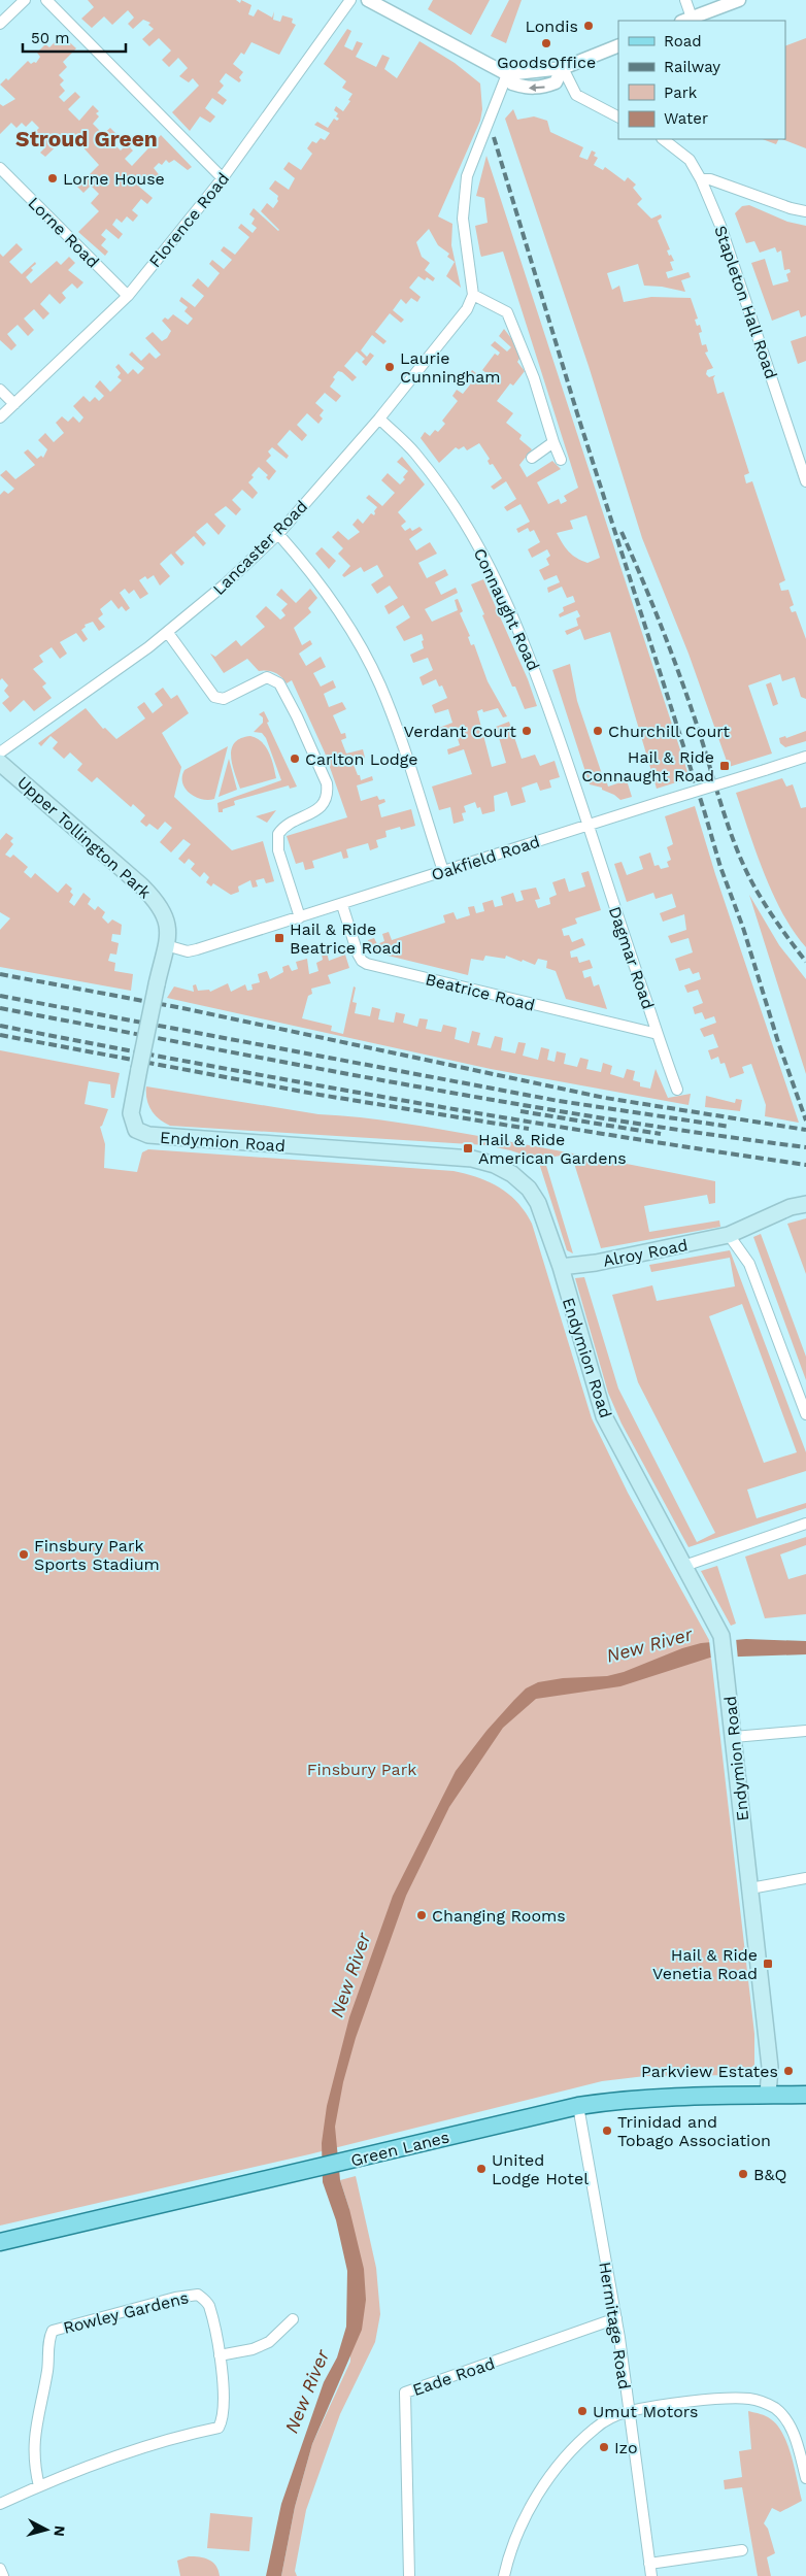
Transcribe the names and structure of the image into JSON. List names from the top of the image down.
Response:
{
  "streets": {
    "main road": [
      "Upper Tollington Park",
      "Endymion Road",
      "Alroy Road",
      "Green Lanes"
    ],
    "street": [
      "Florence Road",
      "Lorne Road",
      "Stapleton Hall Road",
      "Lancaster Road",
      "Connaught Road",
      "Oakfield Road",
      "Dagmar Road",
      "Beatrice Road",
      "Rowley Gardens",
      "Hermitage Road",
      "Eade Road"
    ]
  },
  "crossings": [
    ["Florence Road", "Lorne Road"],
    ["Lancaster Road", "Connaught Road"],
    ["Connaught Road", "Oakfield Road"],
    ["Connaught Road", "Dagmar Road"],
    ["Upper Tollington Park", "Oakfield Road"],
    ["Upper Tollington Park", "Endymion Road"],
    ["Oakfield Road", "Dagmar Road"],
    ["Oakfield Road", "Beatrice Road"],
    ["Oakfield Road", "Endymion Road"],
    ["Dagmar Road", "Beatrice Road"],
    ["Endymion Road", "Alroy Road"],
    ["Endymion Road", "Green Lanes"],
    ["Green Lanes", "Hermitage Road"],
    ["Hermitage Road", "Eade Road"]
  ],
  "districts": ["Stroud Green"],
  "water": ["New River"],
  "parks": ["Finsbury Park"],
  "places": {
    "other": [
      "Londis",
      "GoodsOffice",
      "Lorne House",
      "Laurie Cunningham",
      "Verdant Court",
      "Churchill Court",
      "Carlton Lodge",
      "Finsbury Park Sports Stadium",
      "Changing Rooms",
      "Parkview Estates",
      "Trinidad and Tobago Association",
      "United Lodge Hotel",
      "B&Q",
      "Umut Motors",
      "Izo"
    ],
    "transit": [
      "Hail & Ride Connaught Road",
      "Hail & Ride Beatrice Road",
      "Hail & Ride American Gardens",
      "Hail & Ride Venetia Road"
    ]
  },
  "legend": [
    "Road",
    "Railway",
    "Park",
    "Water"
  ],
  "scale_bar": "50 m",
  "north": "right"
}
